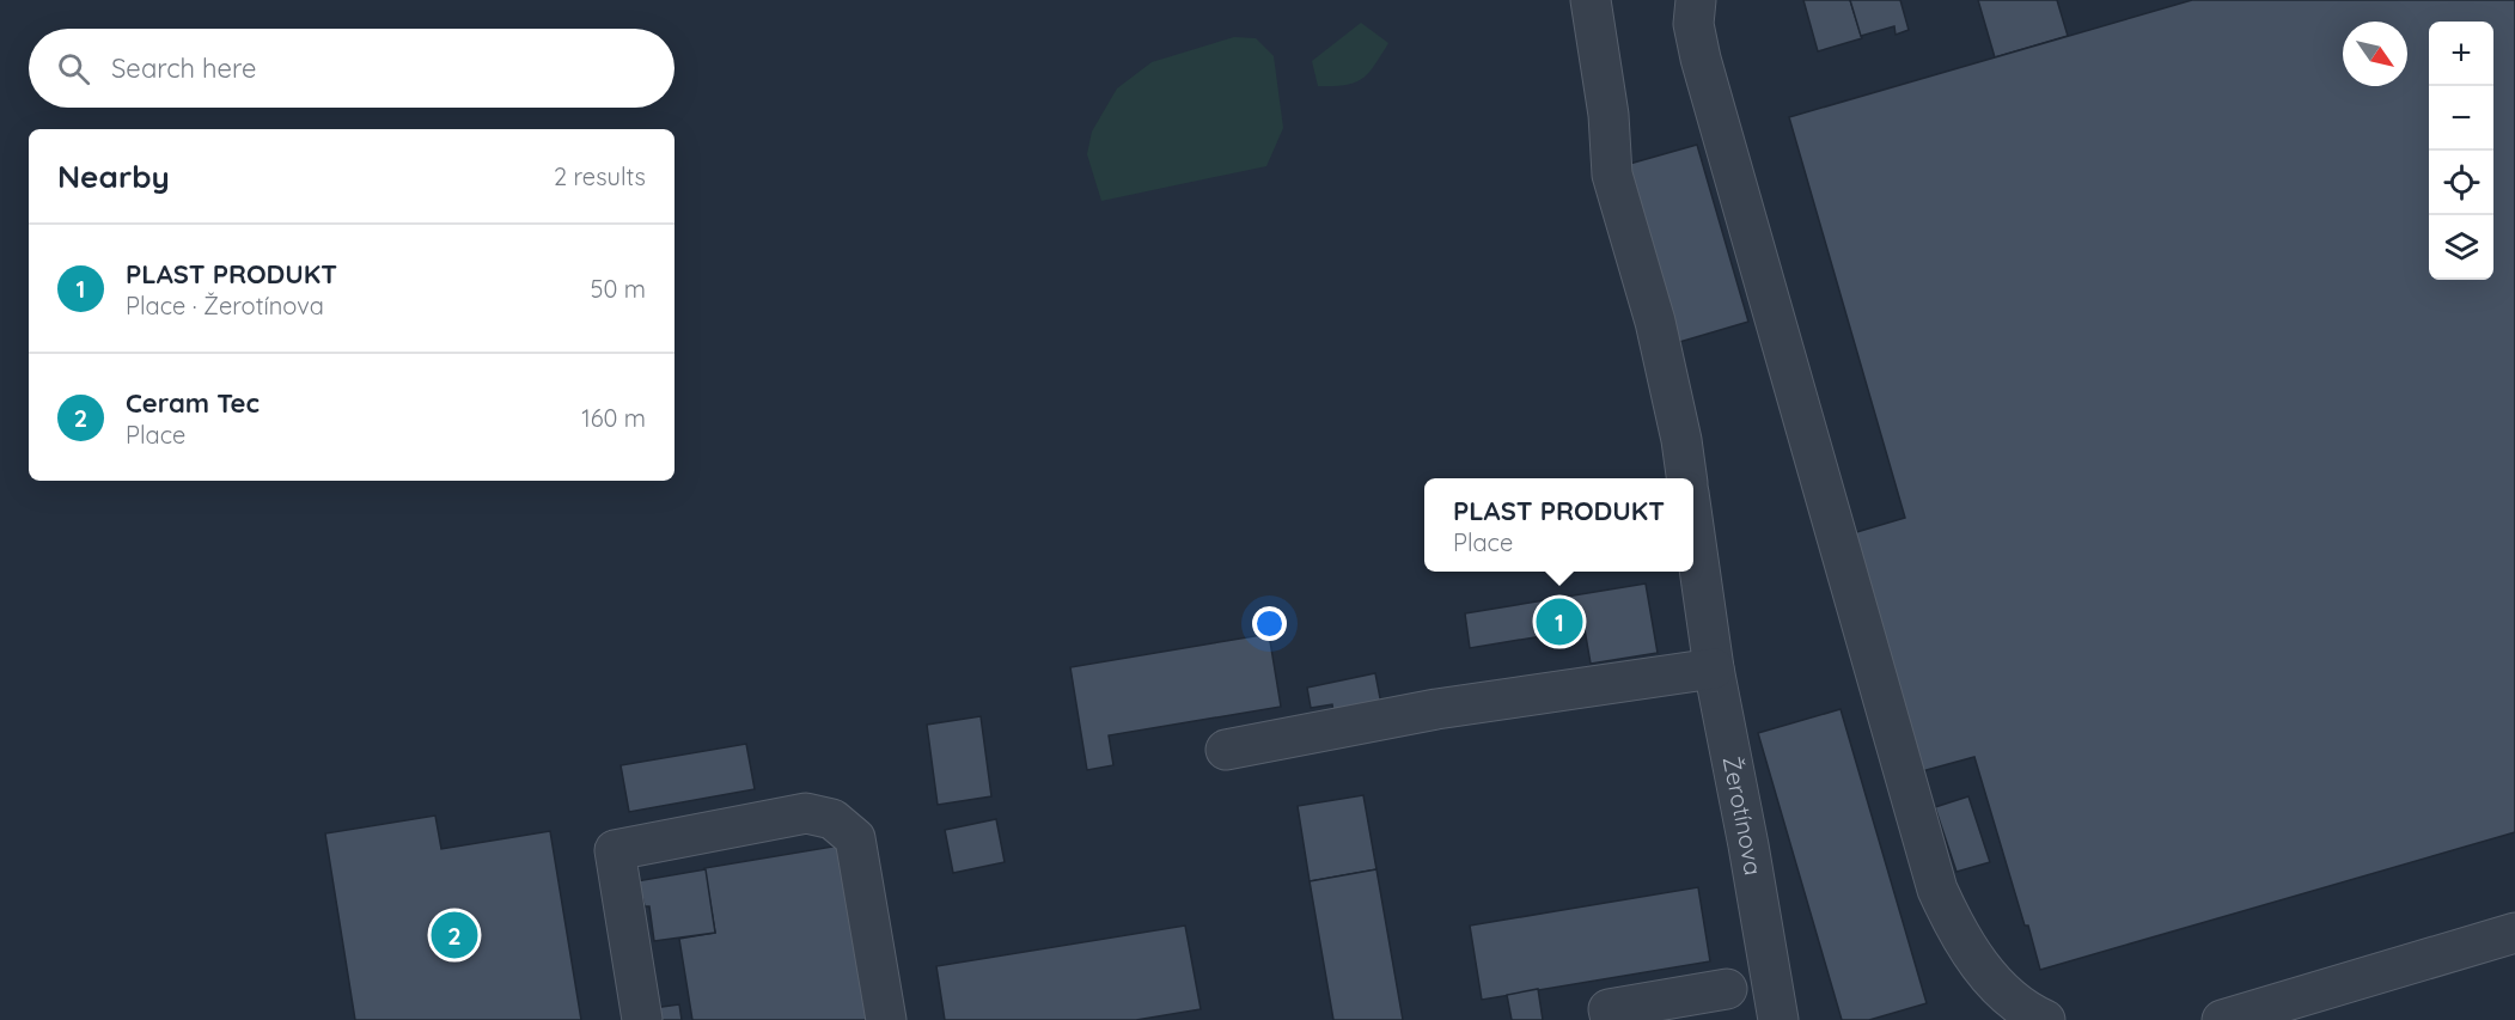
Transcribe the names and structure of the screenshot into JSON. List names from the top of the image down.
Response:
{
  "streets": {
    "street": ["Žerotínova"]
  },
  "north": "bottom right",
  "page": {
    "map_buttons": ["+", "−"],
    "search": "Search here",
    "heading": ["Nearby", "2 results"],
    "list": [
      {
        "mark": "1",
        "name": "PLAST PRODUKT",
        "note": "Place · Žerotínova",
        "value": "50 m"
      },
      {
        "mark": "2",
        "name": "Ceram Tec",
        "note": "Place",
        "value": "160 m"
      }
    ],
    "popup": ["PLAST PRODUKT", "Place"],
    "pins": ["1", "2"]
  }
}
